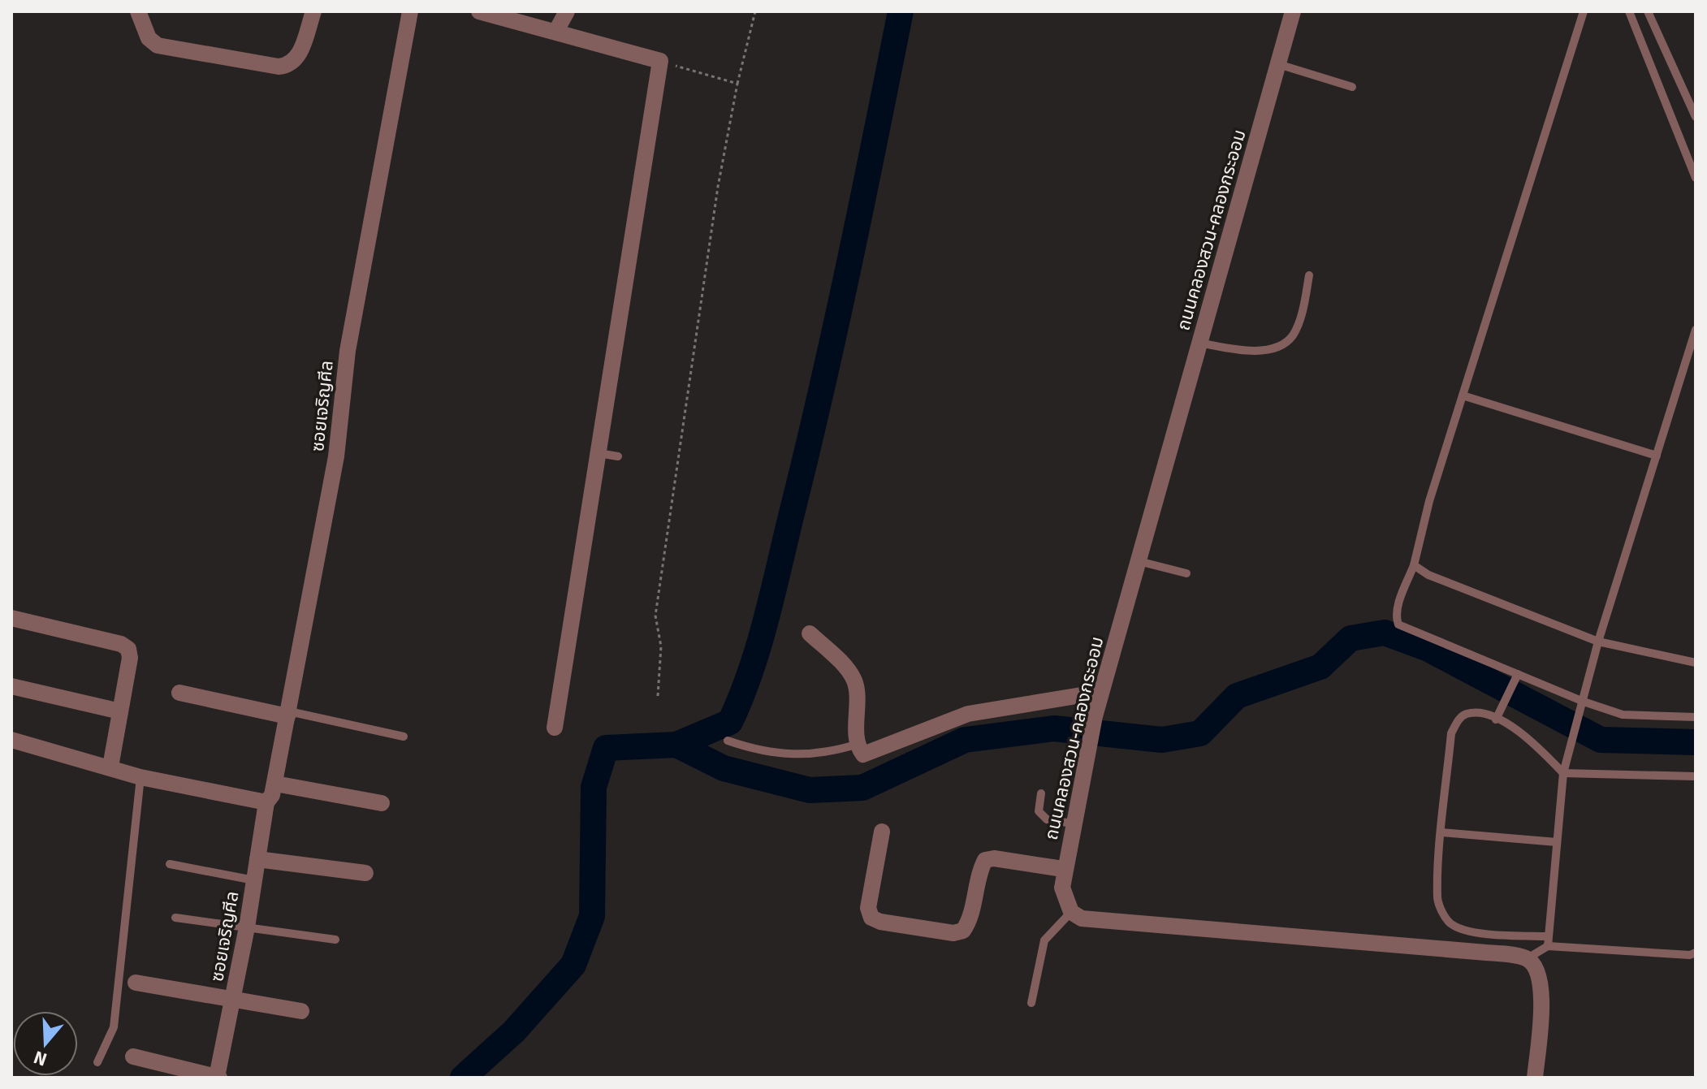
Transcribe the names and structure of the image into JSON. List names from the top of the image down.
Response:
{
  "streets": {
    "street": ["ถนนคลองสวน-คลองกระออม", "ซอยเจริญศีล"]
  },
  "north": "bottom"
}
